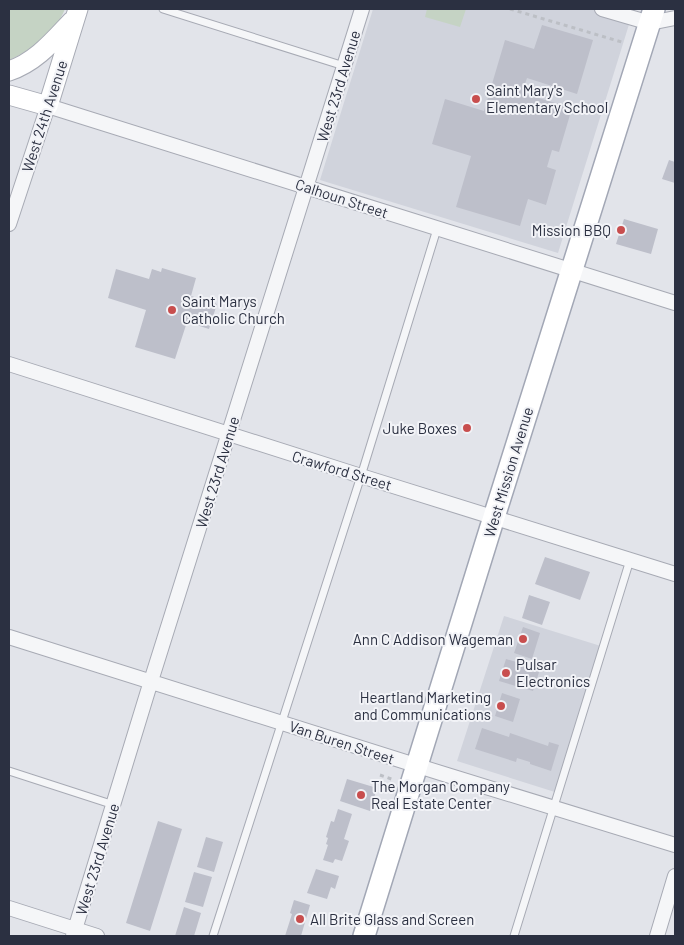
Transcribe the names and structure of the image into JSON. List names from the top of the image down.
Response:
{
  "streets": {
    "main road": ["West Mission Avenue"],
    "street": [
      "West 23rd Avenue",
      "West 24th Avenue",
      "Calhoun Street",
      "Crawford Street",
      "Van Buren Street"
    ]
  },
  "crossings": [
    ["West 23rd Avenue", "Calhoun Street"],
    ["West 23rd Avenue", "Crawford Street"],
    ["West 23rd Avenue", "Van Buren Street"],
    ["West 24th Avenue", "Calhoun Street"],
    ["Calhoun Street", "West Mission Avenue"],
    ["Crawford Street", "West Mission Avenue"],
    ["West Mission Avenue", "Van Buren Street"]
  ],
  "places": [
    "Saint Mary's Elementary School",
    "Mission BBQ",
    "Saint Marys Catholic Church",
    "Juke Boxes",
    "Ann C Addison Wageman",
    "Pulsar Electronics",
    "Heartland Marketing and Communications",
    "The Morgan Company Real Estate Center",
    "All Brite Glass and Screen"
  ]
}
